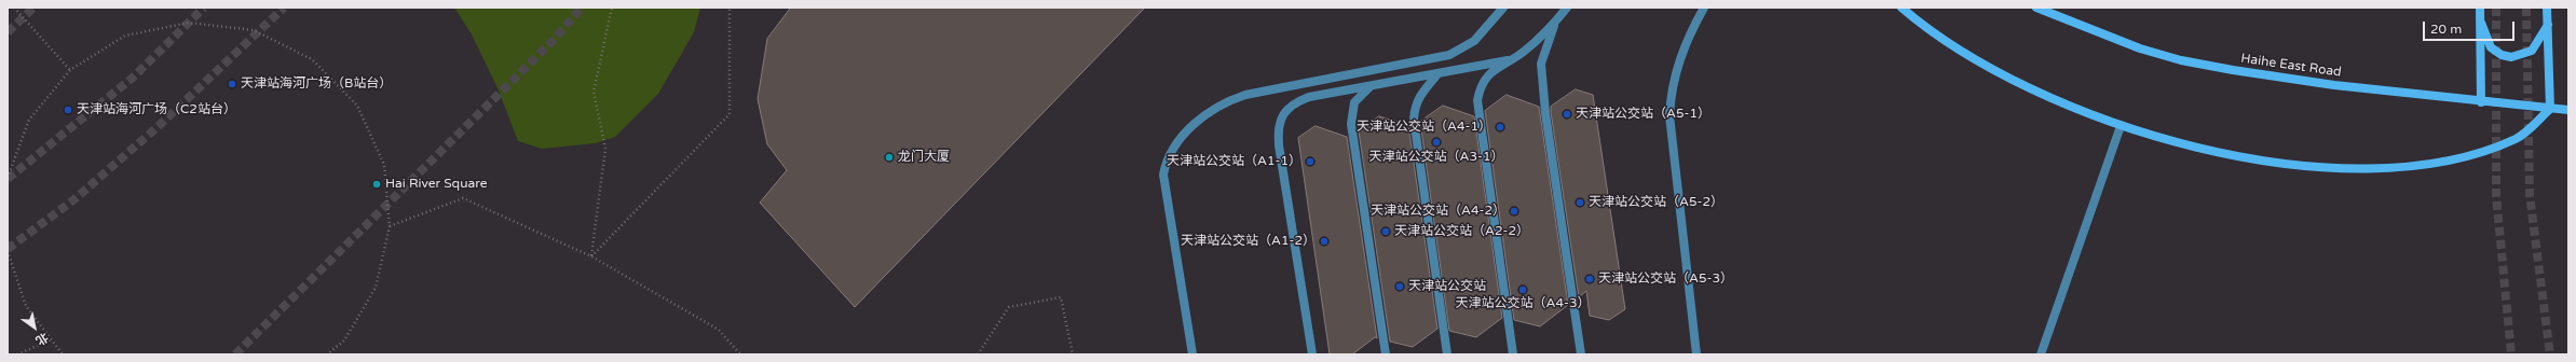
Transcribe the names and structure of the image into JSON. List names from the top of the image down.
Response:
{
  "streets": {
    "main road": ["Haihe East Road"]
  },
  "places": [
    "天津站海河广场（B站台）",
    "天津站海河广场（C2站台）",
    "天津站公交站（A5-1）",
    "天津站公交站（A4-1）",
    "天津站公交站（A3-1）",
    "龙门大厦",
    "天津站公交站（A1-1）",
    "Hai River Square",
    "天津站公交站（A5-2）",
    "天津站公交站（A4-2）",
    "天津站公交站（A2-2）",
    "天津站公交站（A1-2）",
    "天津站公交站（A5-3）",
    "天津站公交站",
    "天津站公交站（A4-3）"
  ],
  "scale_bar": "20 m",
  "north": "bottom right"
}
